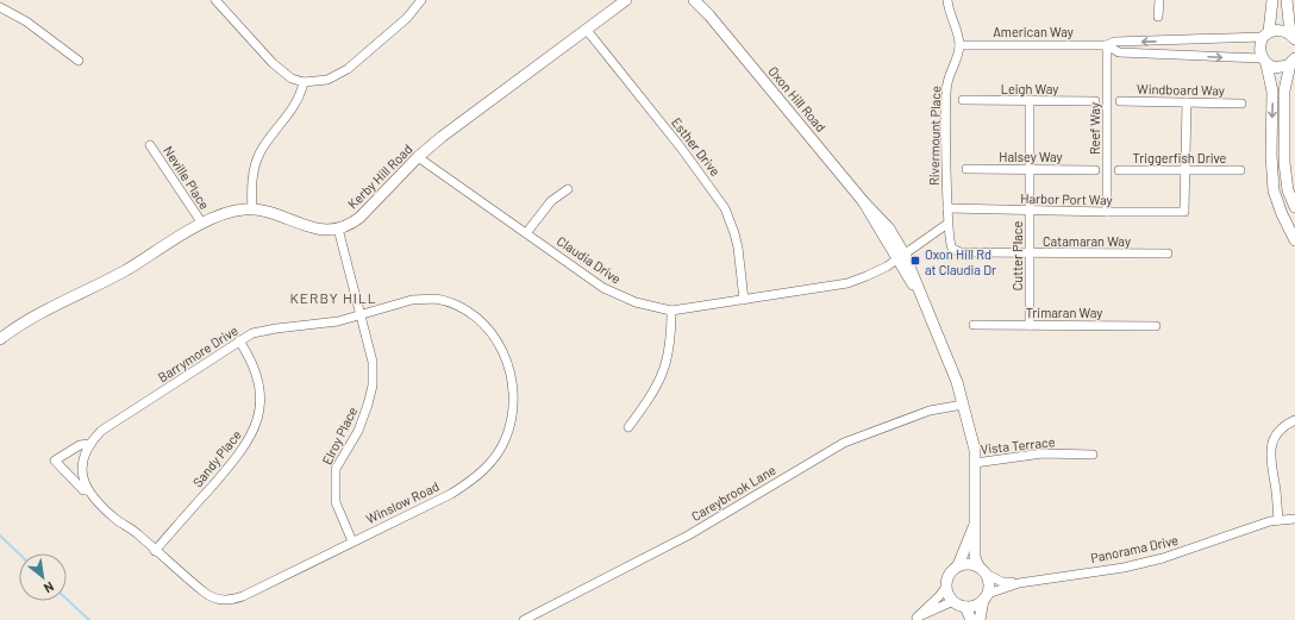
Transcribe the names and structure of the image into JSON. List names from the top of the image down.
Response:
{
  "streets": {
    "main road": ["Oxon Hill Road", "Kerby Hill Road"],
    "street": [
      "American Way",
      "Leigh Way",
      "Windboard Way",
      "Reef Way",
      "Rivermount Place",
      "Esther Drive",
      "Halsey Way",
      "Triggerfish Drive",
      "Neville Place",
      "Harbor Port Way",
      "Catamaran Way",
      "Cutter Place",
      "Claudia Drive",
      "Trimaran Way",
      "Barrymore Drive",
      "Elroy Place",
      "Vista Terrace",
      "Sandy Place",
      "Careybrook Lane",
      "Winslow Road",
      "Panorama Drive"
    ]
  },
  "crossings": [
    ["American Way", "Reef Way"],
    ["American Way", "Rivermount Place"],
    ["Leigh Way", "Cutter Place"],
    ["Oxon Hill Road", "Claudia Drive"],
    ["Oxon Hill Road", "Vista Terrace"],
    ["Oxon Hill Road", "Careybrook Lane"],
    ["Oxon Hill Road", "Panorama Drive"],
    ["Reef Way", "Harbor Port Way"],
    ["Rivermount Place", "Harbor Port Way"],
    ["Rivermount Place", "Catamaran Way"],
    ["Rivermount Place", "Claudia Drive"],
    ["Esther Drive", "Kerby Hill Road"],
    ["Esther Drive", "Claudia Drive"],
    ["Halsey Way", "Cutter Place"],
    ["Triggerfish Drive", "Harbor Port Way"],
    ["Kerby Hill Road", "Neville Place"],
    ["Kerby Hill Road", "Claudia Drive"],
    ["Kerby Hill Road", "Elroy Place"],
    ["Harbor Port Way", "Cutter Place"],
    ["Catamaran Way", "Cutter Place"],
    ["Cutter Place", "Trimaran Way"],
    ["Barrymore Drive", "Elroy Place"],
    ["Barrymore Drive", "Sandy Place"],
    ["Barrymore Drive", "Winslow Road"],
    ["Elroy Place", "Winslow Road"],
    ["Sandy Place", "Winslow Road"]
  ],
  "districts": ["KERBY HILL"],
  "places": {
    "transit": ["Oxon Hill Rd at Claudia Dr"]
  },
  "north": "bottom right"
}
